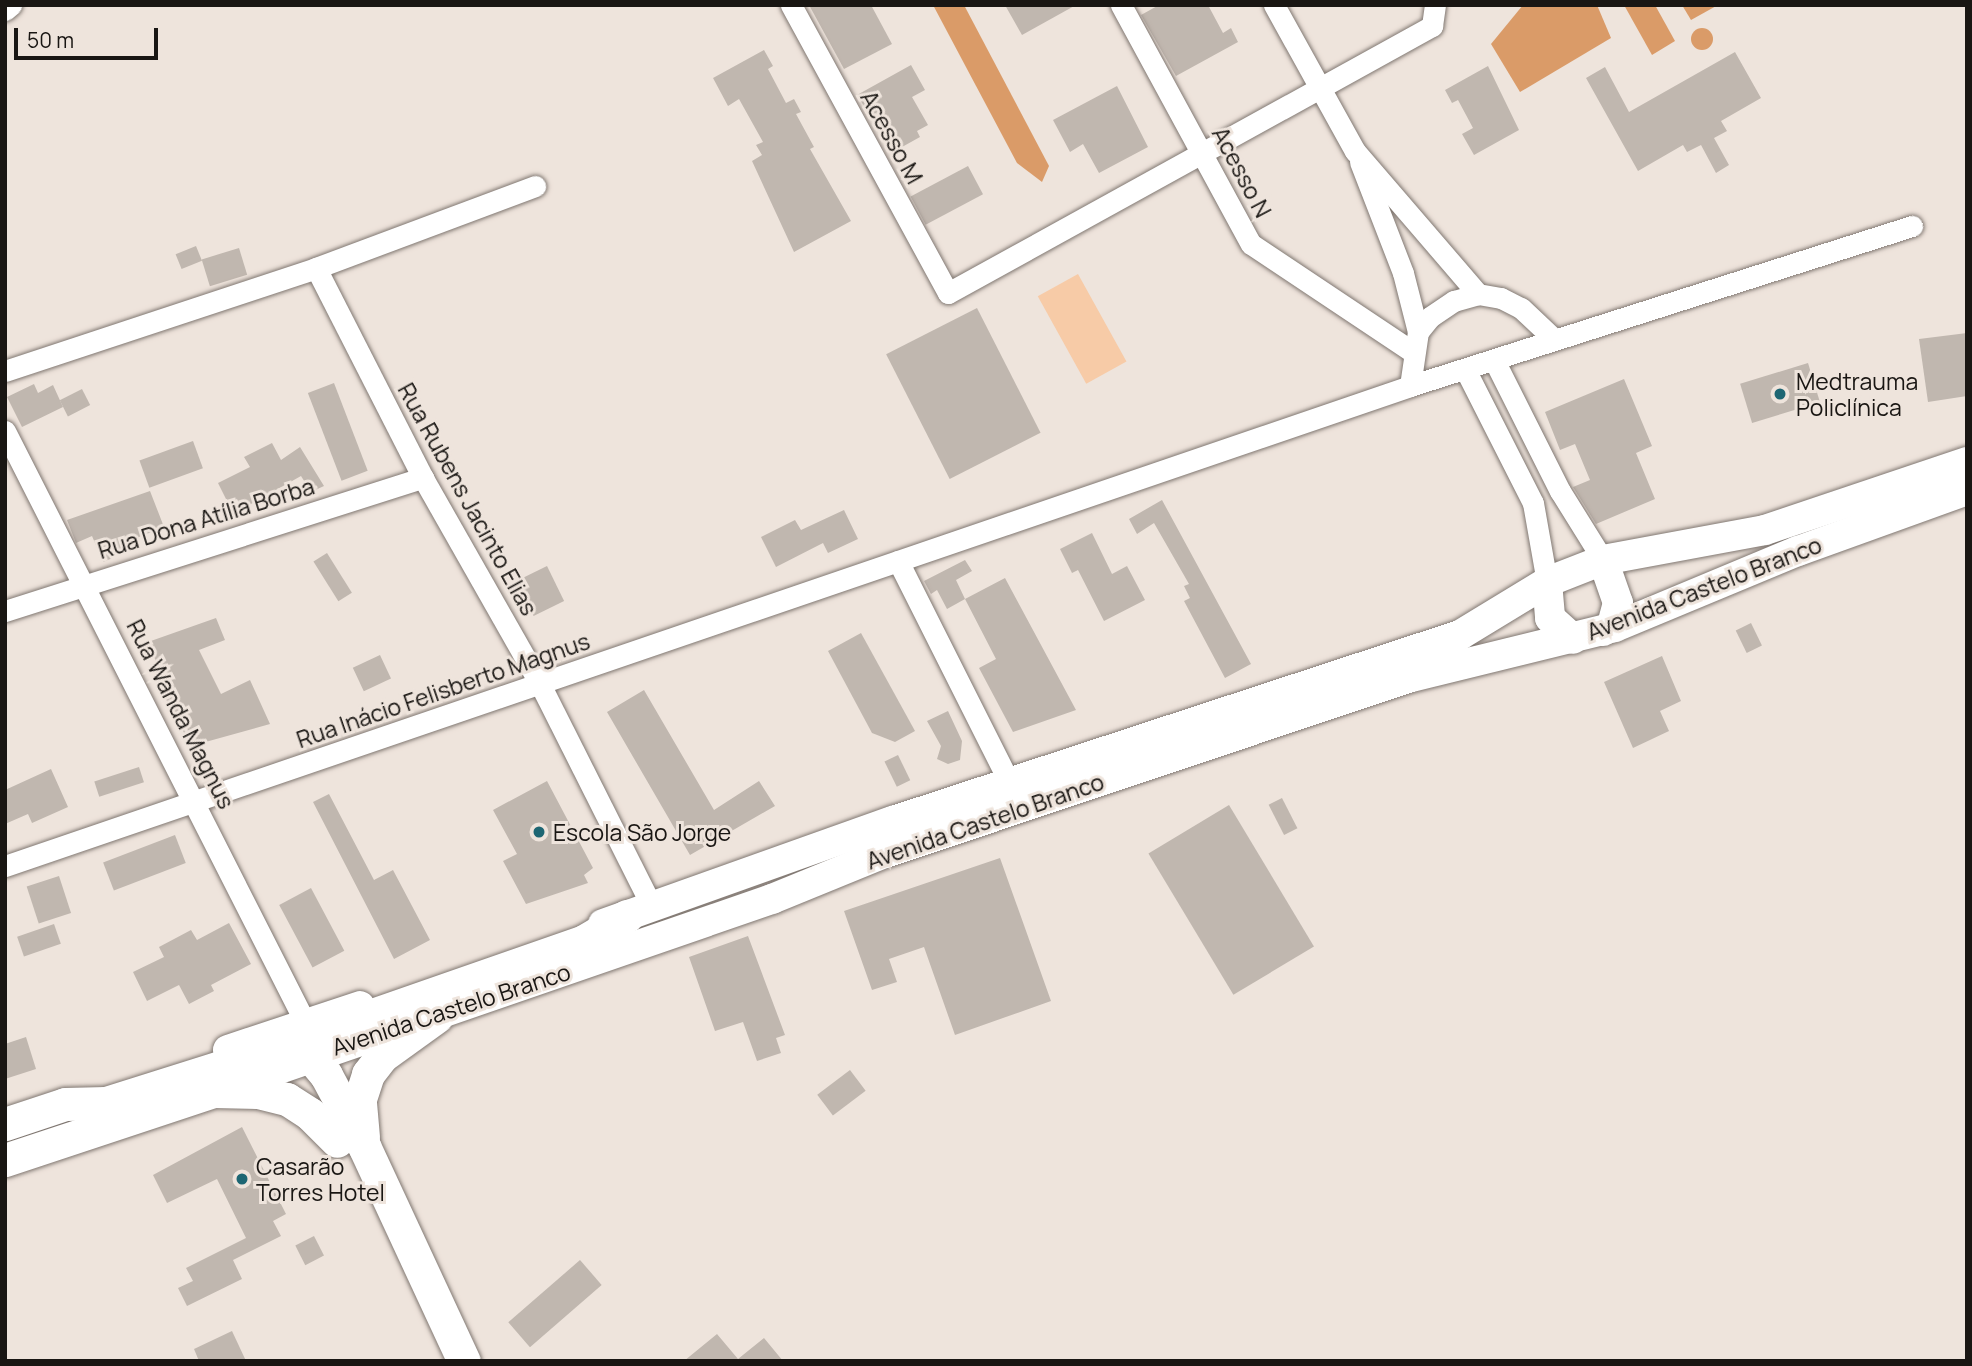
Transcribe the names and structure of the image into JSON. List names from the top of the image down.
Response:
{
  "streets": {
    "main road": ["Avenida Castelo Branco"],
    "street": [
      "Acesso M",
      "Acesso N",
      "Rua Rubens Jacinto Elias",
      "Rua Dona Atília Borba",
      "Rua Inácio Felisberto Magnus",
      "Rua Wanda Magnus"
    ]
  },
  "crossings": [
    ["Acesso M", "Acesso N"],
    ["Rua Rubens Jacinto Elias", "Rua Dona Atília Borba"],
    ["Rua Rubens Jacinto Elias", "Avenida Castelo Branco"],
    ["Rua Rubens Jacinto Elias", "Rua Inácio Felisberto Magnus"],
    ["Rua Dona Atília Borba", "Rua Wanda Magnus"],
    ["Avenida Castelo Branco", "Rua Wanda Magnus"],
    ["Rua Inácio Felisberto Magnus", "Rua Wanda Magnus"]
  ],
  "places": ["Medtrauma Policlínica", "Escola São Jorge", "Casarão Torres Hotel"],
  "scale_bar": "50 m"
}
